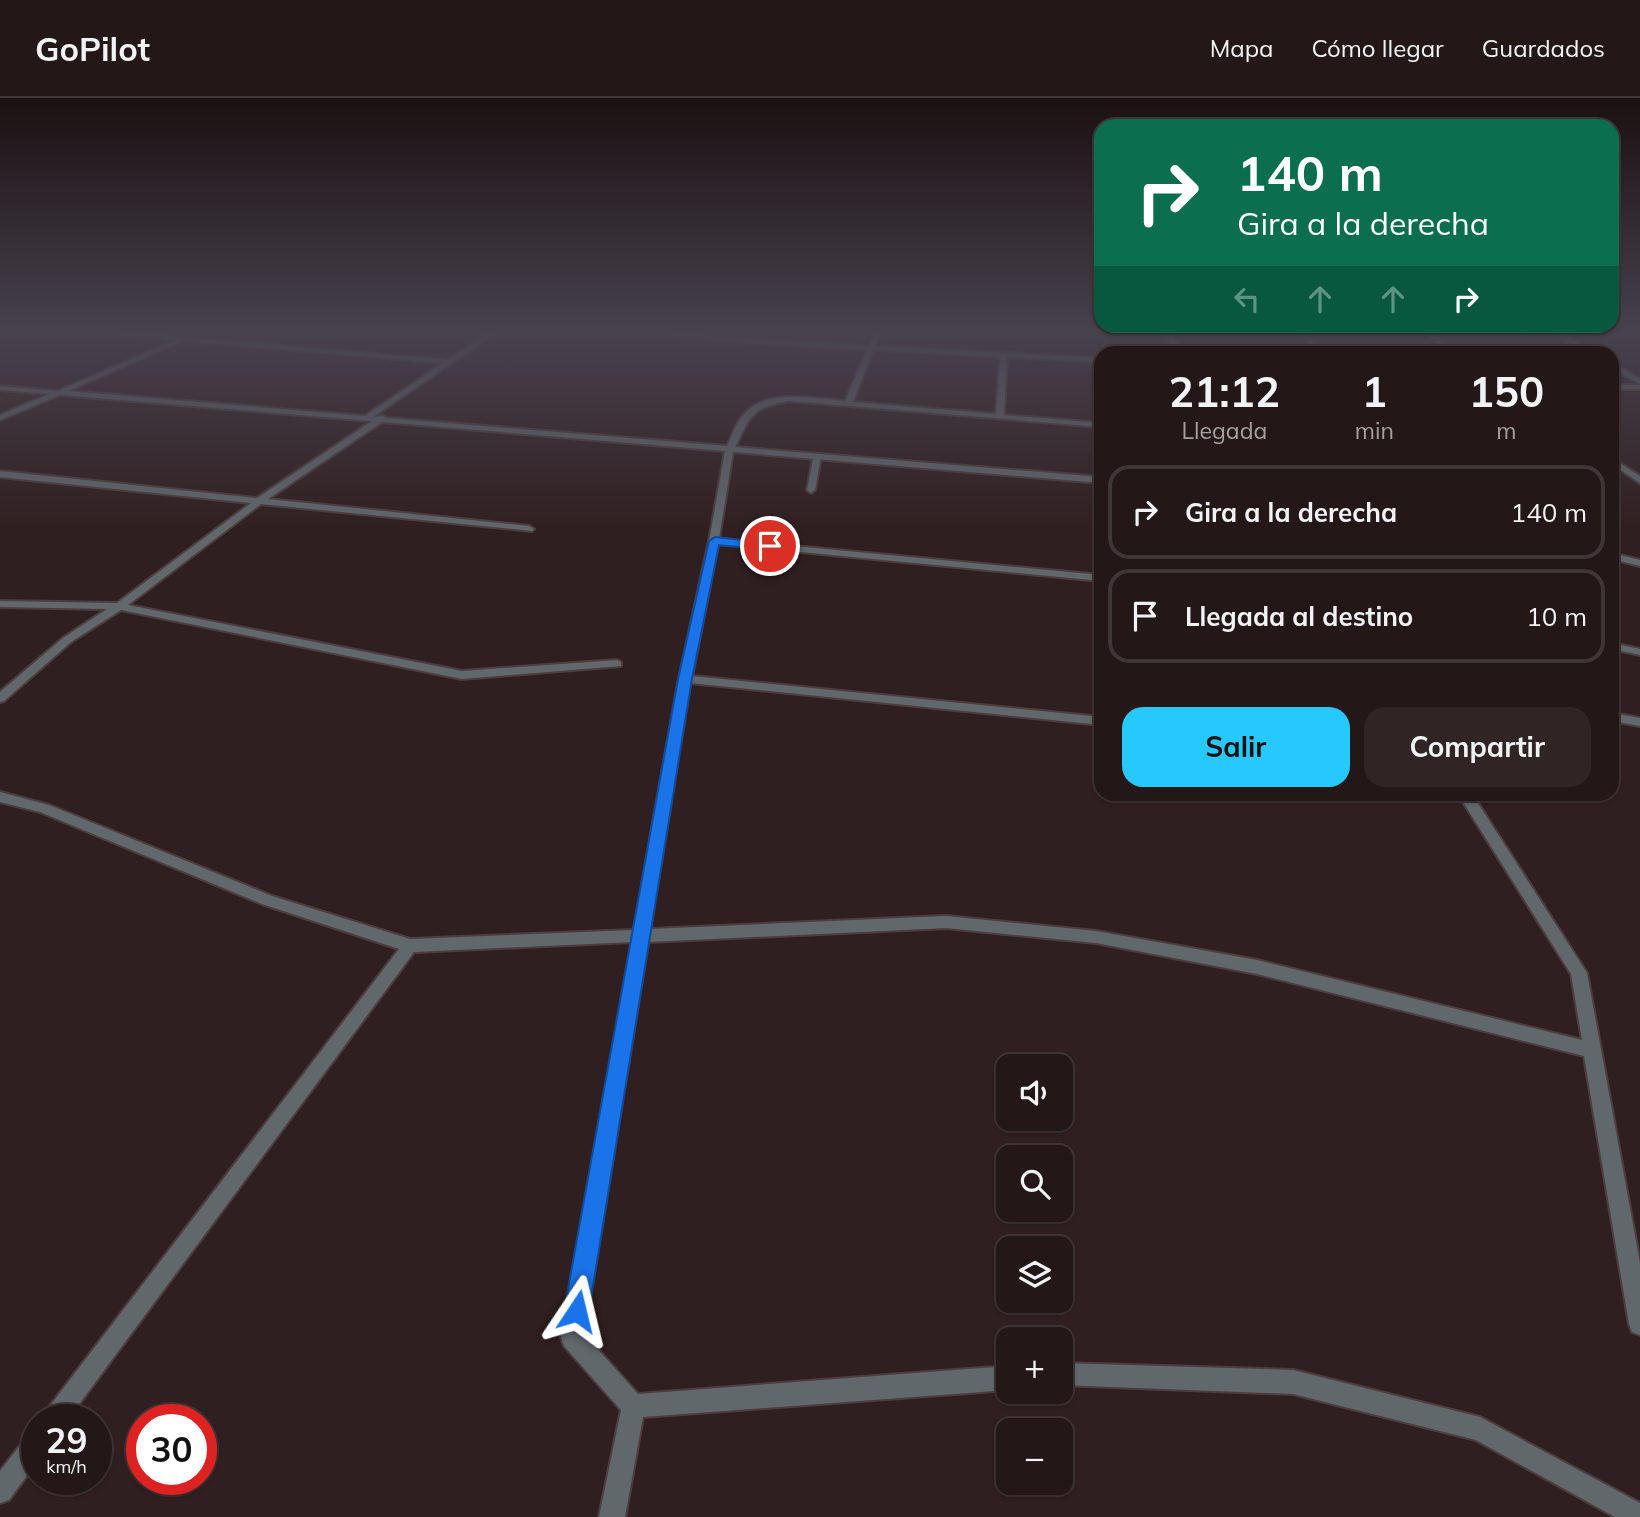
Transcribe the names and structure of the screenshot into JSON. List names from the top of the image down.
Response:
{
  "page": {
    "header": "GoPilot",
    "nav": ["Mapa", "Cómo llegar", "Guardados"],
    "turn": ["140 m", "Gira a la derecha"],
    "eta": [
      "21:12",
      "Llegada",
      "1",
      "min",
      "150",
      "m"
    ],
    "list": [
      {
        "name": "Gira a la derecha",
        "value": "140 m"
      },
      {
        "name": "Llegada al destino",
        "value": "10 m"
      }
    ],
    "buttons": ["Salir", "Compartir"],
    "map_buttons": ["+", "−"],
    "speed": "29 km/h",
    "limit": "30"
  }
}
